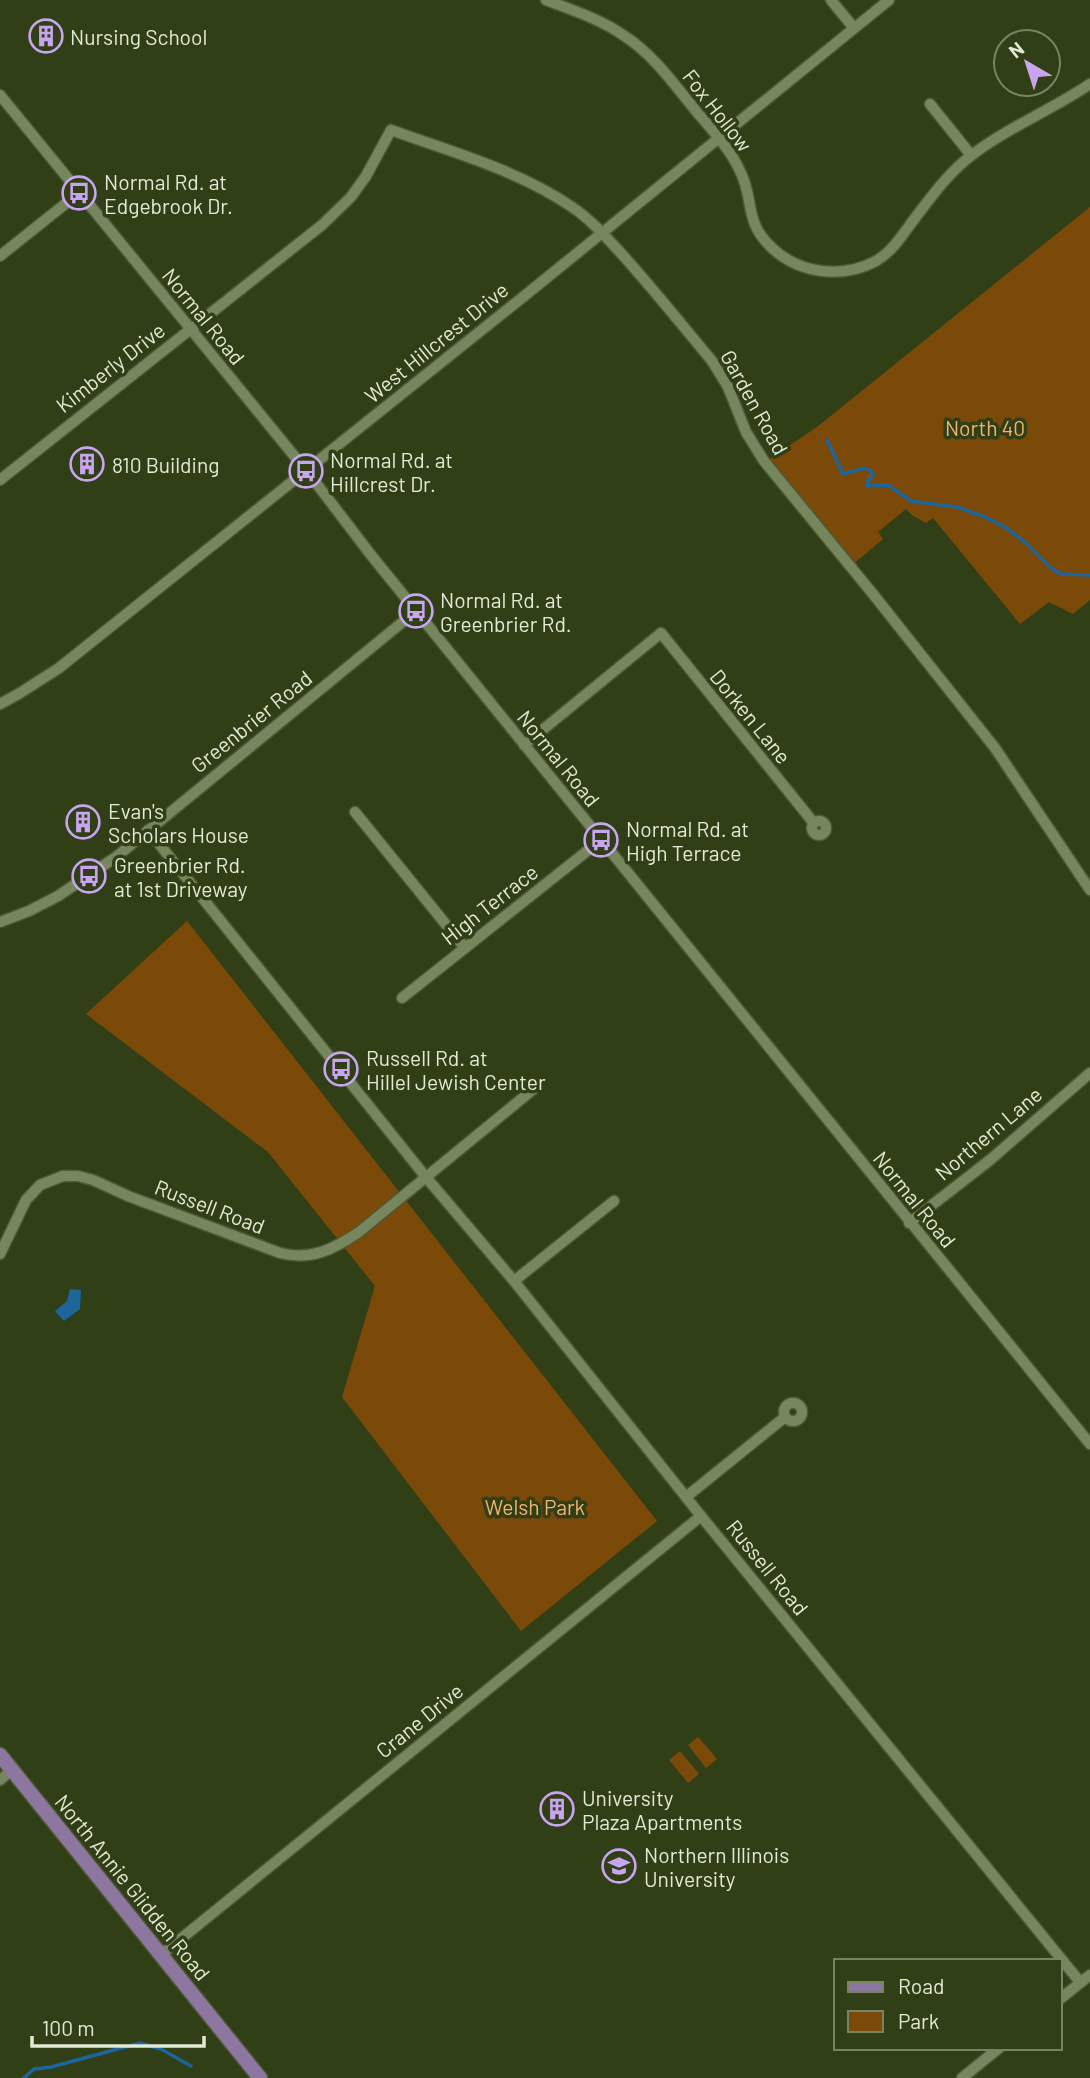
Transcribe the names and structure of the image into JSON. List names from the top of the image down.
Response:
{
  "streets": {
    "main road": ["North Annie Glidden Road"],
    "street": [
      "Fox Hollow",
      "Normal Road",
      "West Hillcrest Drive",
      "Kimberly Drive",
      "Garden Road",
      "Dorken Lane",
      "Greenbrier Road",
      "High Terrace",
      "Northern Lane",
      "Russell Road",
      "Crane Drive"
    ]
  },
  "crossings": [
    ["Fox Hollow", "West Hillcrest Drive"],
    ["Normal Road", "West Hillcrest Drive"],
    ["Normal Road", "Kimberly Drive"],
    ["Normal Road", "Dorken Lane"],
    ["Normal Road", "Greenbrier Road"],
    ["Normal Road", "High Terrace"],
    ["Normal Road", "Northern Lane"],
    ["West Hillcrest Drive", "Garden Road"],
    ["Kimberly Drive", "Garden Road"],
    ["Greenbrier Road", "Russell Road"],
    ["Russell Road", "Crane Drive"],
    ["Crane Drive", "North Annie Glidden Road"]
  ],
  "parks": ["North 40", "Welsh Park"],
  "places": {
    "building": [
      "Nursing School",
      "810 Building",
      "Evan's Scholars House",
      "University Plaza Apartments"
    ],
    "bus stop": [
      "Normal Rd. at Edgebrook Dr.",
      "Normal Rd. at Hillcrest Dr.",
      "Normal Rd. at Greenbrier Rd.",
      "Normal Rd. at High Terrace",
      "Greenbrier Rd. at 1st Driveway",
      "Russell Rd. at Hillel Jewish Center"
    ],
    "school or university": ["Northern Illinois University"]
  },
  "legend": ["Road", "Park"],
  "scale_bar": "100 m",
  "north": "top left"
}
